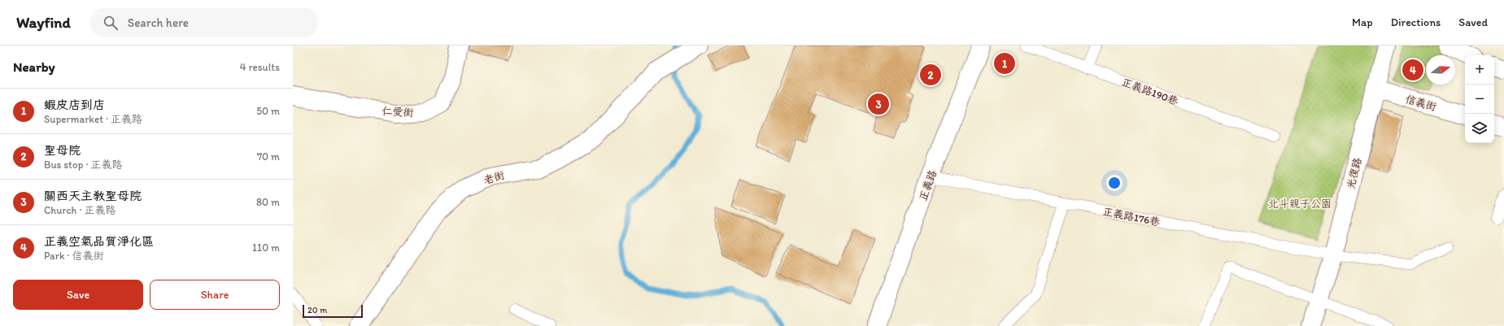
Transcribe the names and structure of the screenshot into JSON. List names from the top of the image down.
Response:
{
  "streets": {
    "street": [
      "信義街",
      "仁愛街",
      "光復路",
      "老街",
      "正義路"
    ],
    "lane": ["正義路190巷", "正義路176巷"]
  },
  "crossings": [
    ["信義街", "光復路"],
    ["光復路", "正義路176巷"],
    ["正義路", "正義路176巷"]
  ],
  "parks": ["北斗親子公園"],
  "scale_bar": "20 m",
  "north": "right",
  "page": {
    "header": "Wayfind",
    "search": "Search here",
    "nav": ["Map", "Directions", "Saved"],
    "heading": ["Nearby", "4 results"],
    "pins": [
      "1",
      "4",
      "2",
      "3"
    ],
    "map_buttons": ["+", "−"],
    "list": [
      {
        "mark": "1",
        "name": "蝦皮店到店",
        "note": "Supermarket · 正義路",
        "value": "50 m"
      },
      {
        "mark": "2",
        "name": "聖母院",
        "note": "Bus stop · 正義路",
        "value": "70 m"
      },
      {
        "mark": "3",
        "name": "關西天主教聖母院",
        "note": "Church · 正義路",
        "value": "80 m"
      },
      {
        "mark": "4",
        "name": "正義空氣品質淨化區",
        "note": "Park · 信義街",
        "value": "110 m"
      }
    ],
    "buttons": ["Save", "Share"],
    "scale": "20 m"
  }
}
